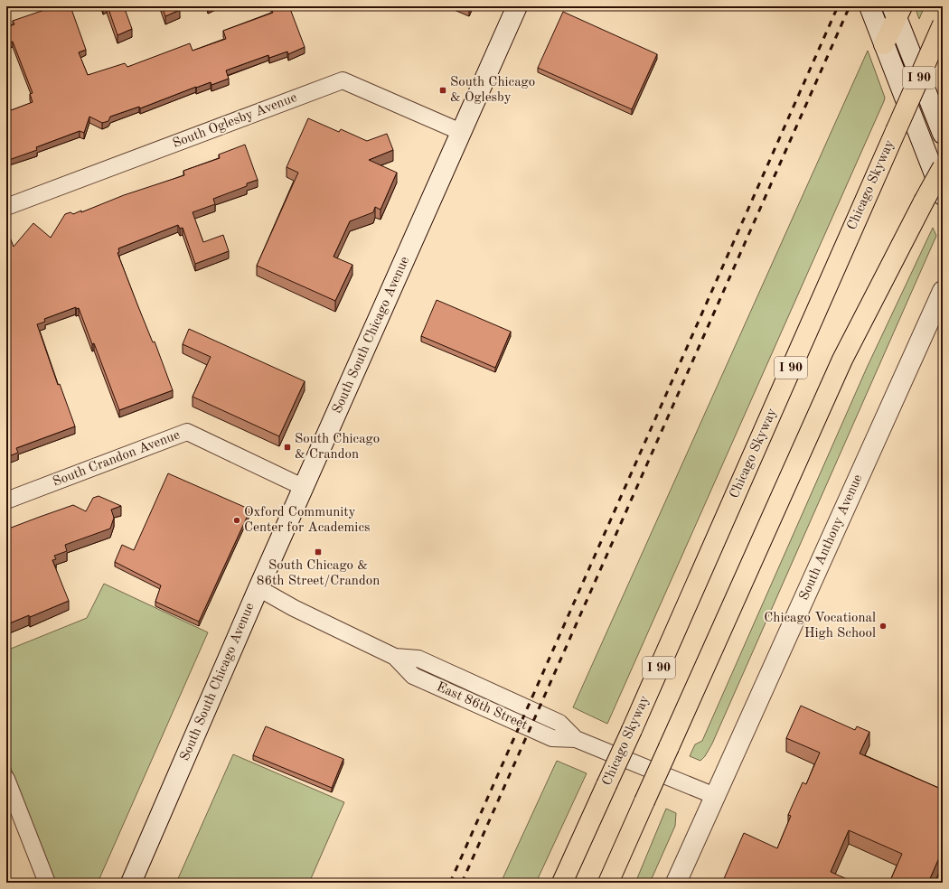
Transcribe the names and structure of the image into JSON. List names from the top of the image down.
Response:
{
  "streets": {
    "highway": ["I 90", "Chicago Skyway"],
    "main road": ["South South Chicago Avenue", "South Anthony Avenue"],
    "street": ["South Oglesby Avenue", "South Crandon Avenue", "East 86th Street"]
  },
  "crossings": [
    ["South Oglesby Avenue", "South South Chicago Avenue"],
    ["South South Chicago Avenue", "South Crandon Avenue"],
    ["South South Chicago Avenue", "East 86th Street"],
    ["South Anthony Avenue", "East 86th Street"]
  ],
  "places": {
    "transit": ["South Chicago & Oglesby", "South Chicago & Crandon", "South Chicago & 86th Street/Crandon"],
    "other": ["Oxford Community Center for Academics", "Chicago Vocational High School"]
  }
}
